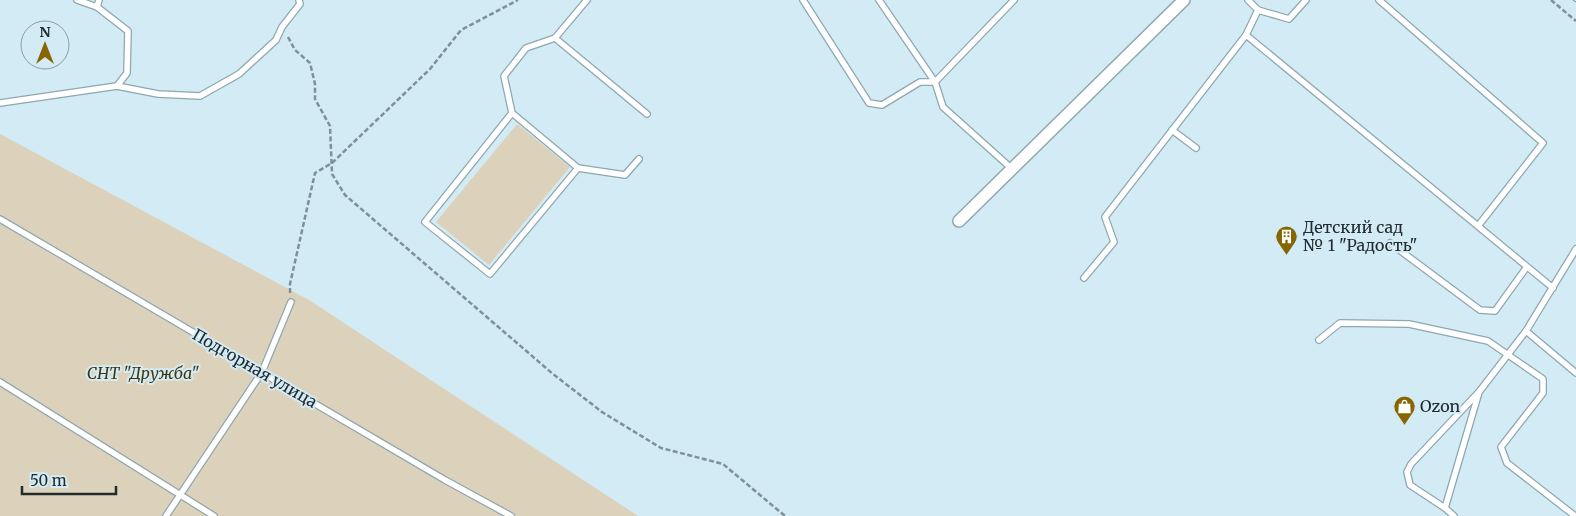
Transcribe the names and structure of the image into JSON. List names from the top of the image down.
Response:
{
  "streets": {
    "lane": ["Подгорная улица"]
  },
  "parks": ["СНТ \"Дружба\""],
  "places": {
    "building": ["Детский сад № 1 \"Радость\""],
    "shop": ["Ozon"]
  },
  "scale_bar": "50 m",
  "north": "top"
}
